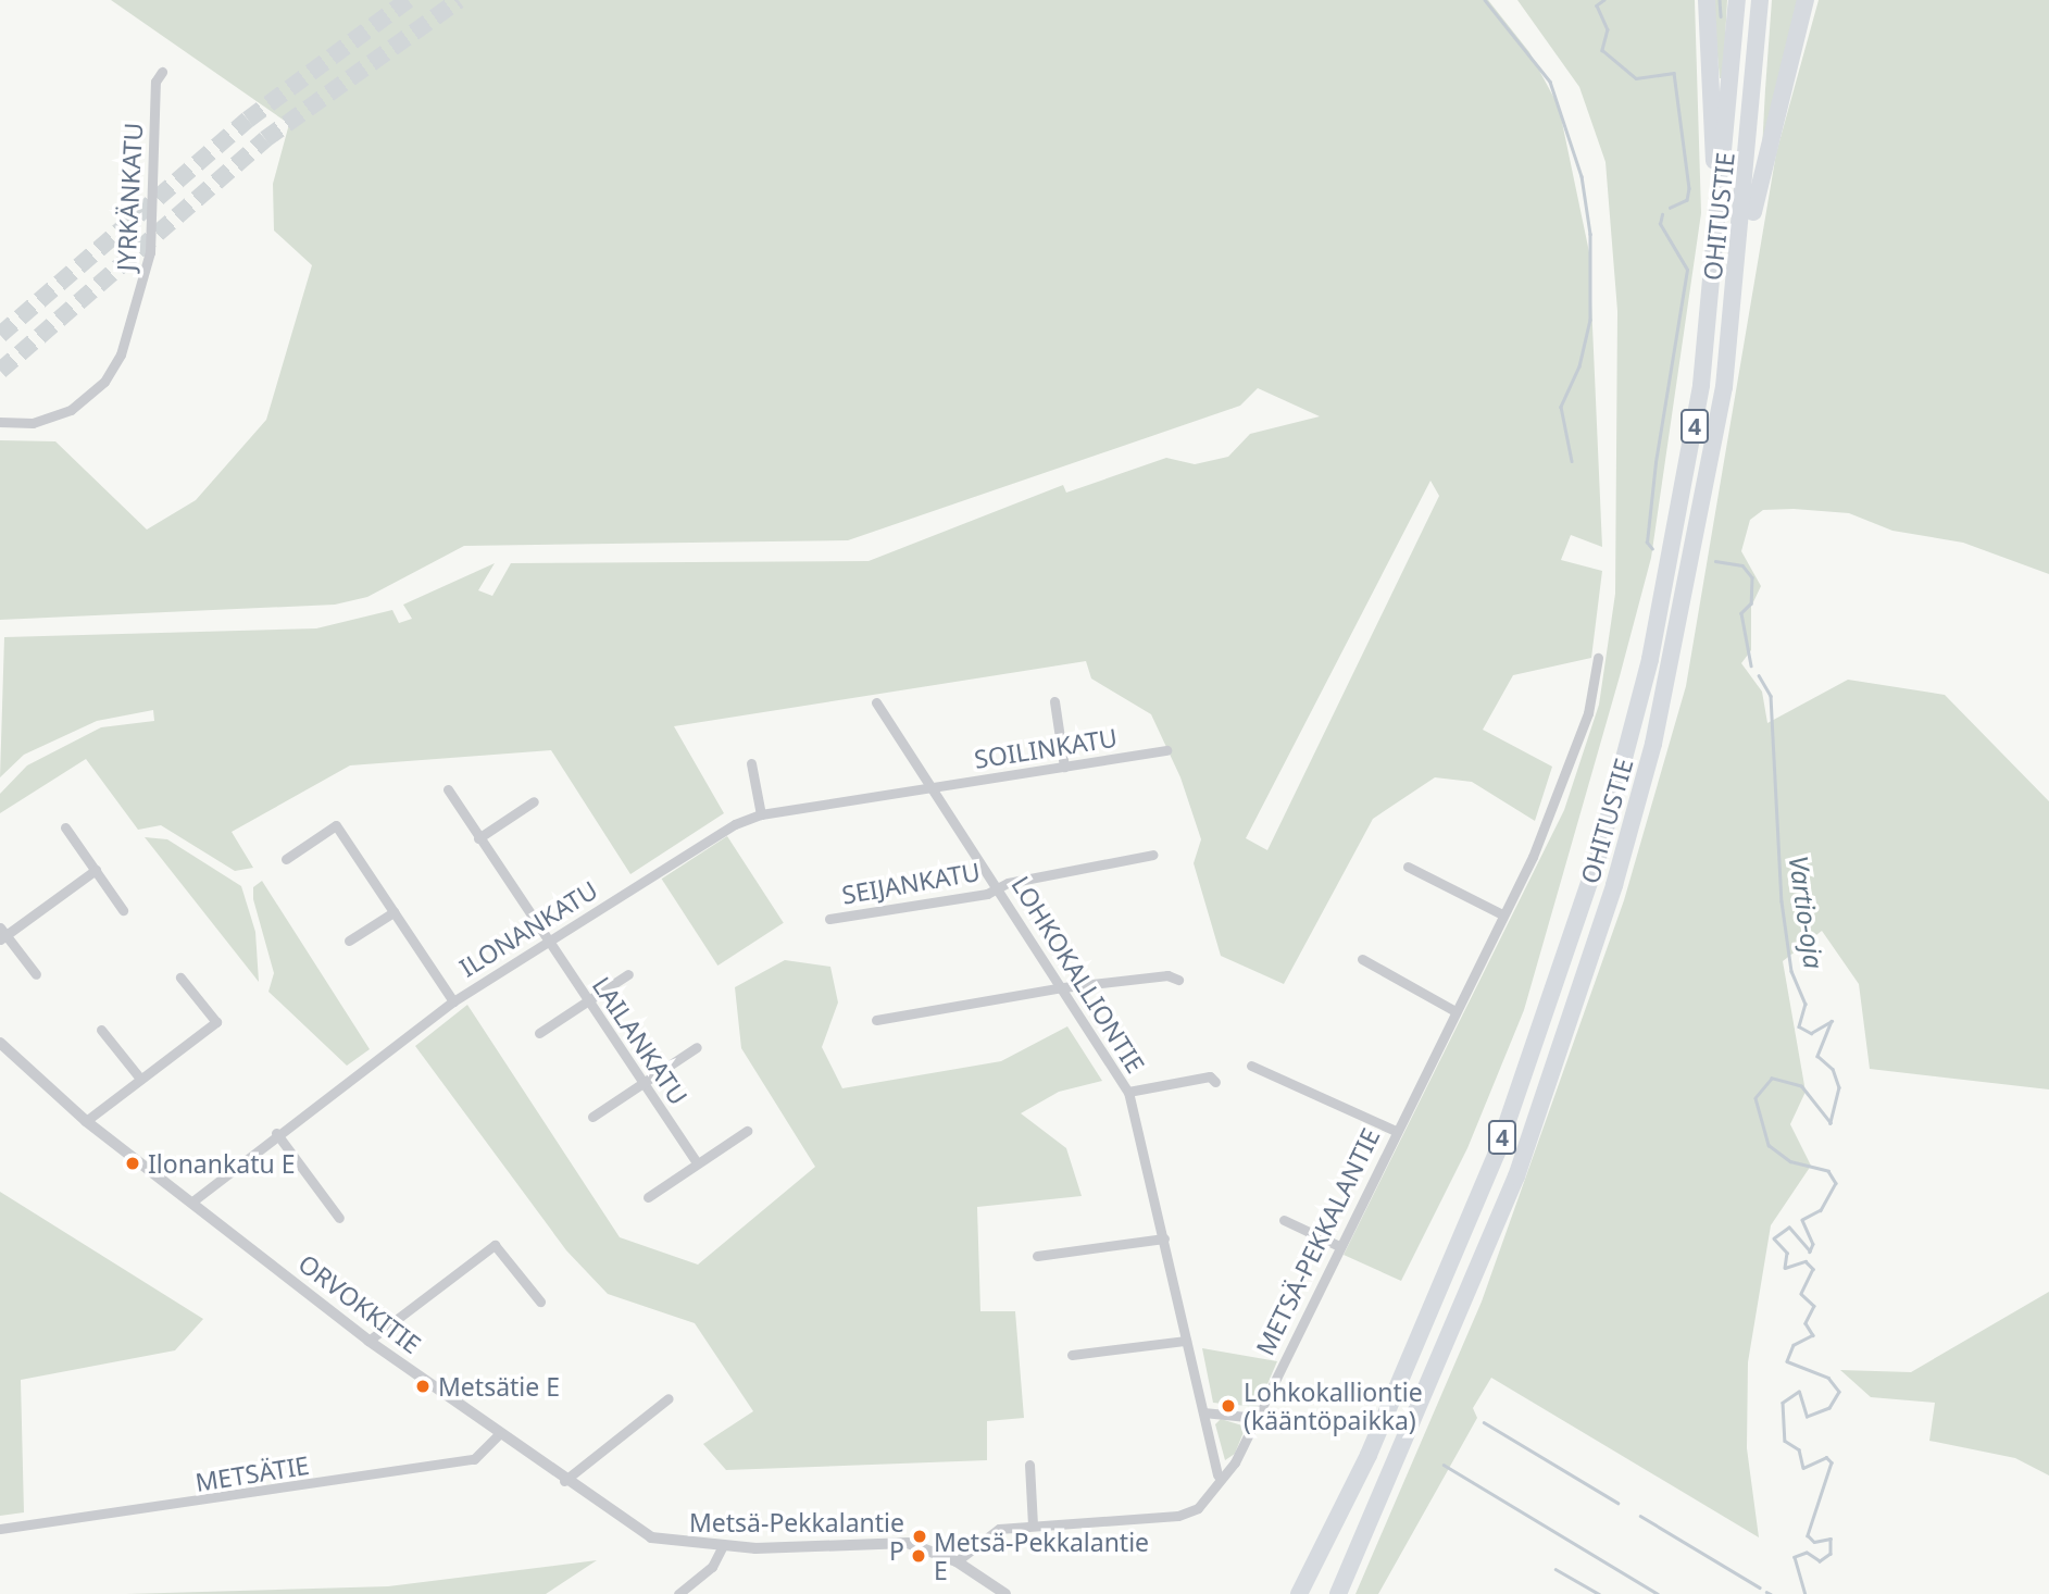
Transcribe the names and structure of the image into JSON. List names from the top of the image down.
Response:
{
  "streets": {
    "highway": ["OHITUSTIE", "4"],
    "street": [
      "JYRKÄNKATU",
      "SOILINKATU",
      "SEIJANKATU",
      "ILONANKATU",
      "LOHKOKALLIONTIE",
      "LAILANKATU",
      "METSÄ-PEKKALANTIE",
      "ORVOKKITIE",
      "METSÄTIE"
    ]
  },
  "crossings": [
    ["SOILINKATU", "ILONANKATU"],
    ["SOILINKATU", "LOHKOKALLIONTIE"],
    ["SEIJANKATU", "LOHKOKALLIONTIE"],
    ["ILONANKATU", "LOHKOKALLIONTIE"],
    ["ILONANKATU", "LAILANKATU"],
    ["ILONANKATU", "ORVOKKITIE"],
    ["LOHKOKALLIONTIE", "METSÄ-PEKKALANTIE"],
    ["ORVOKKITIE", "METSÄTIE"]
  ],
  "water": ["Vartio-oja"],
  "places": [
    "Ilonankatu E",
    "Metsätie E",
    "Lohkokalliontie (kääntöpaikka)",
    "Metsä-Pekkalantie P",
    "Metsä-Pekkalantie E"
  ]
}
